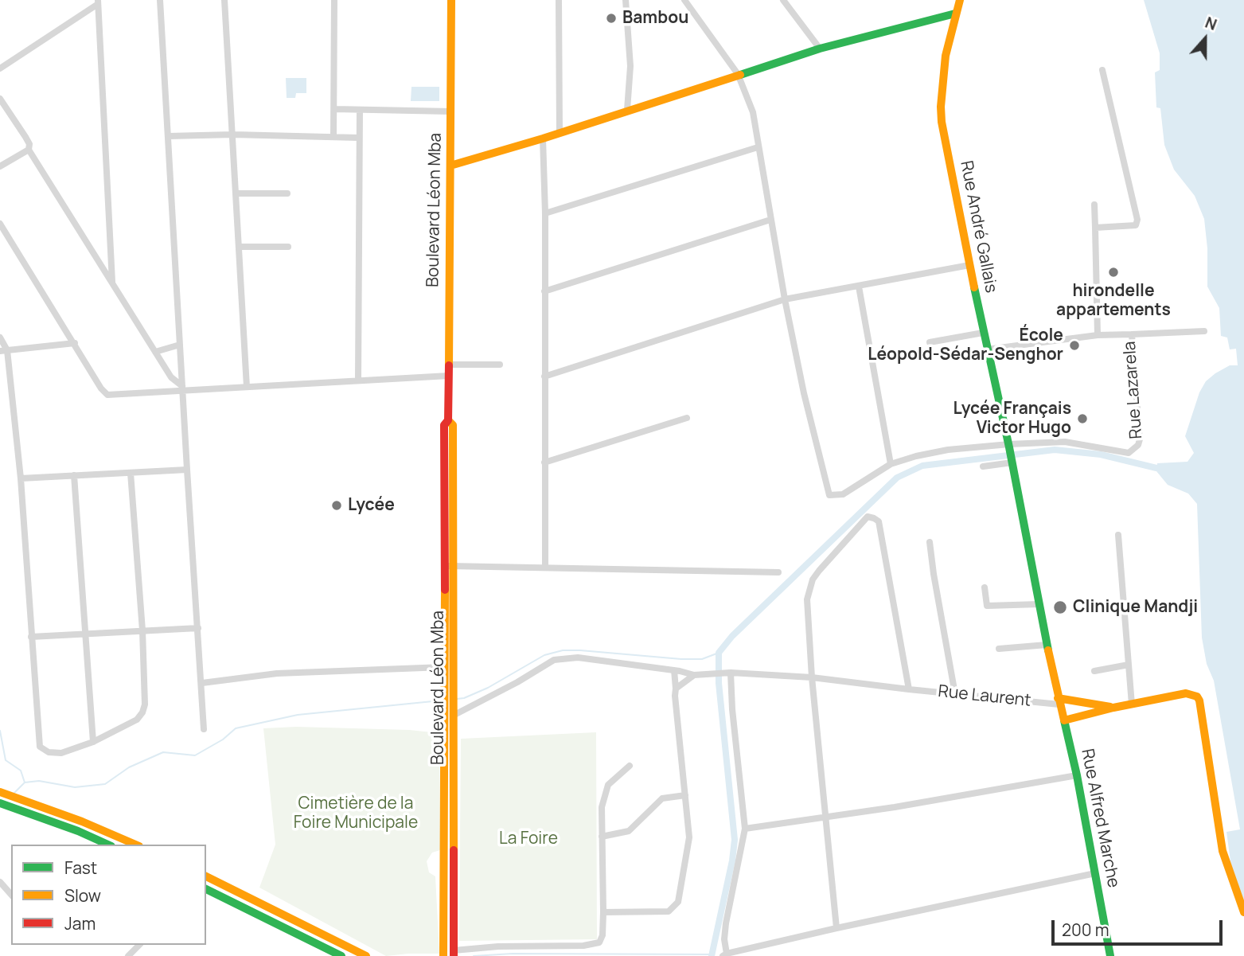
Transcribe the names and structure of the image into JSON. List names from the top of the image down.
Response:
{
  "streets": {
    "street": [
      "Boulevard Léon Mba",
      "Rue André Gallais",
      "Rue Lazarela",
      "Rue Laurent",
      "Rue Alfred Marche"
    ]
  },
  "crossings": [
    ["Boulevard Léon Mba", "Rue Laurent"],
    ["Rue André Gallais", "Rue Lazarela"],
    ["Rue André Gallais", "Rue Alfred Marche"],
    ["Rue Laurent", "Rue Alfred Marche"]
  ],
  "parks": ["Cimetière de la Foire Municipale", "La Foire"],
  "places": [
    "Bambou",
    "hirondelle appartements",
    "École Léopold-Sédar-Senghor",
    "Lycée Français Victor Hugo",
    "Lycée",
    "Clinique Mandji"
  ],
  "legend": ["Fast", "Slow", "Jam"],
  "scale_bar": "200 m",
  "north": "top"
}
